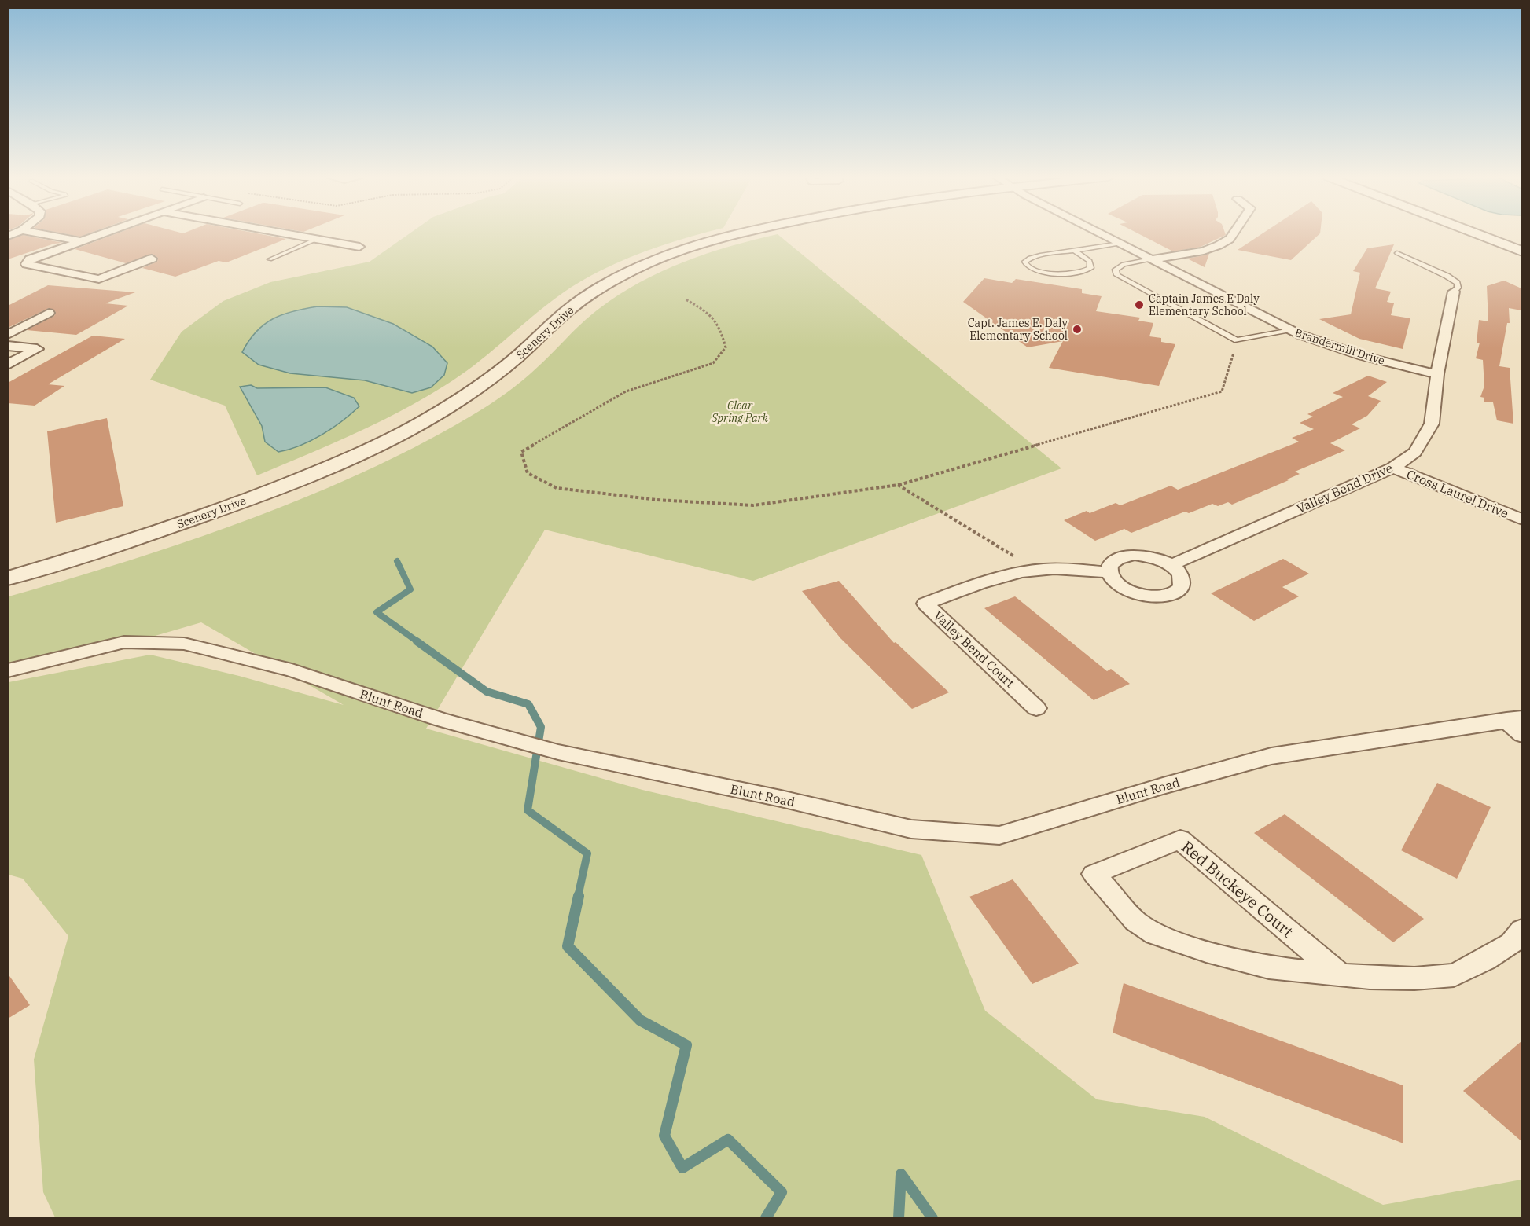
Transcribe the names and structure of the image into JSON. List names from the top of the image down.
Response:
{
  "streets": {
    "street": [
      "Scenery Drive",
      "Brandermill Drive",
      "Valley Bend Drive",
      "Cross Laurel Drive",
      "Valley Bend Court",
      "Blunt Road",
      "Red Buckeye Court"
    ]
  },
  "crossings": [
    ["Brandermill Drive", "Valley Bend Drive"],
    ["Valley Bend Drive", "Cross Laurel Drive"]
  ],
  "parks": ["Clear Spring Park"],
  "places": ["Captain James E Daly Elementary School", "Capt. James E. Daly Elementary School"]
}
